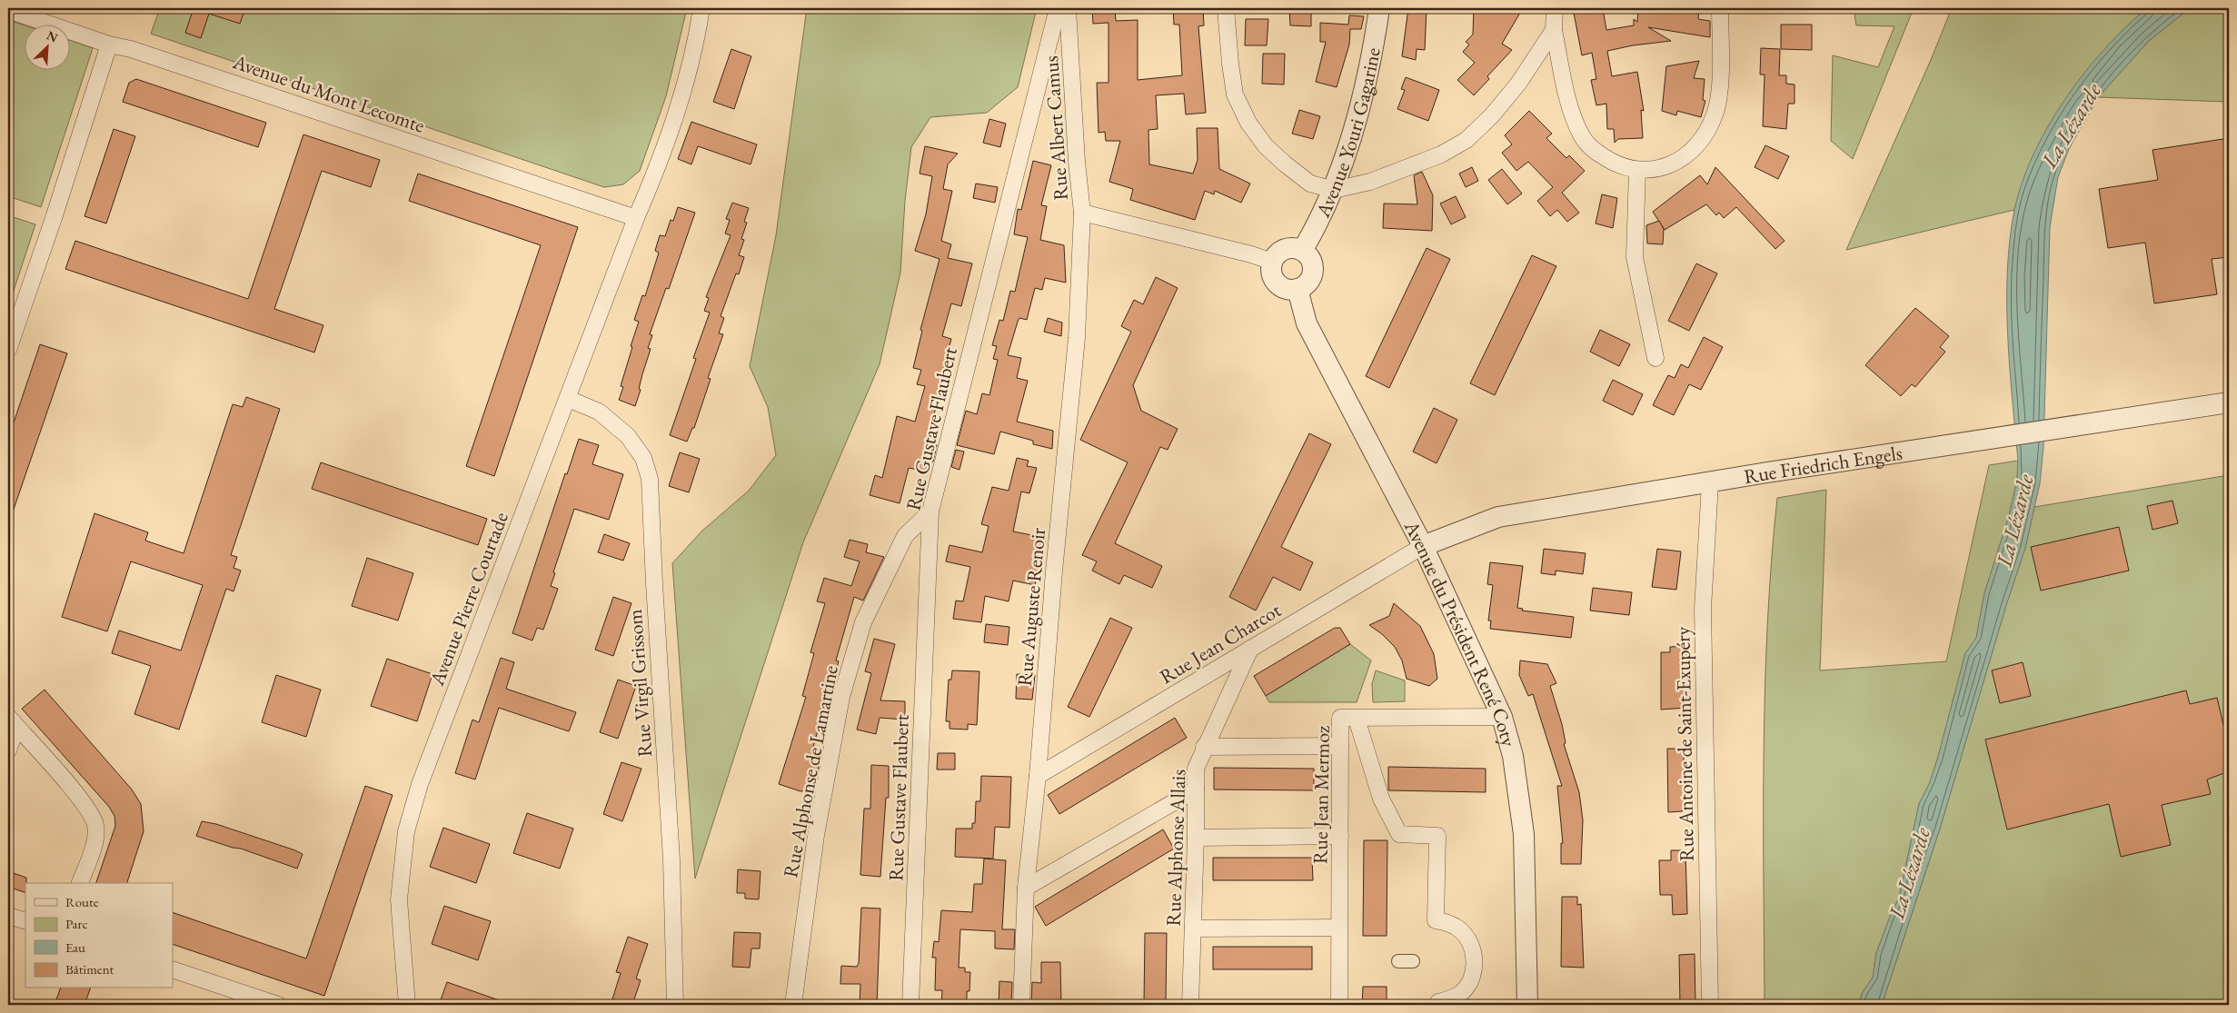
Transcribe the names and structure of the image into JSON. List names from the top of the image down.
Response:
{
  "streets": {
    "street": [
      "Avenue du Mont Lecomte",
      "Rue Albert Camus",
      "Avenue Youri Gagarine",
      "Rue Gustave Flaubert",
      "Rue Friedrich Engels",
      "Avenue Pierre Courtade",
      "Rue Auguste Renoir",
      "Avenue du Président René Coty",
      "Rue Jean Charcot",
      "Rue Virgil Grissom",
      "Rue Antoine de Saint-Exupéry",
      "Rue Alphonse de Lamartine",
      "Rue Jean Mermoz",
      "Rue Alphonse Allais"
    ]
  },
  "crossings": [
    ["Avenue du Mont Lecomte", "Avenue Pierre Courtade"],
    ["Rue Albert Camus", "Avenue Youri Gagarine"],
    ["Rue Albert Camus", "Rue Auguste Renoir"],
    ["Rue Albert Camus", "Avenue du Président René Coty"],
    ["Avenue Youri Gagarine", "Avenue du Président René Coty"],
    ["Rue Gustave Flaubert", "Rue Alphonse de Lamartine"],
    ["Rue Friedrich Engels", "Avenue du Président René Coty"],
    ["Rue Friedrich Engels", "Rue Jean Charcot"],
    ["Rue Friedrich Engels", "Rue Antoine de Saint-Exupéry"],
    ["Avenue Pierre Courtade", "Rue Virgil Grissom"],
    ["Rue Auguste Renoir", "Rue Jean Charcot"],
    ["Avenue du Président René Coty", "Rue Jean Charcot"],
    ["Avenue du Président René Coty", "Rue Jean Mermoz"],
    ["Rue Jean Charcot", "Rue Alphonse Allais"]
  ],
  "water": ["La Lézarde"],
  "legend": [
    "Route",
    "Parc",
    "Eau",
    "Bâtiment"
  ],
  "north": "top right"
}
